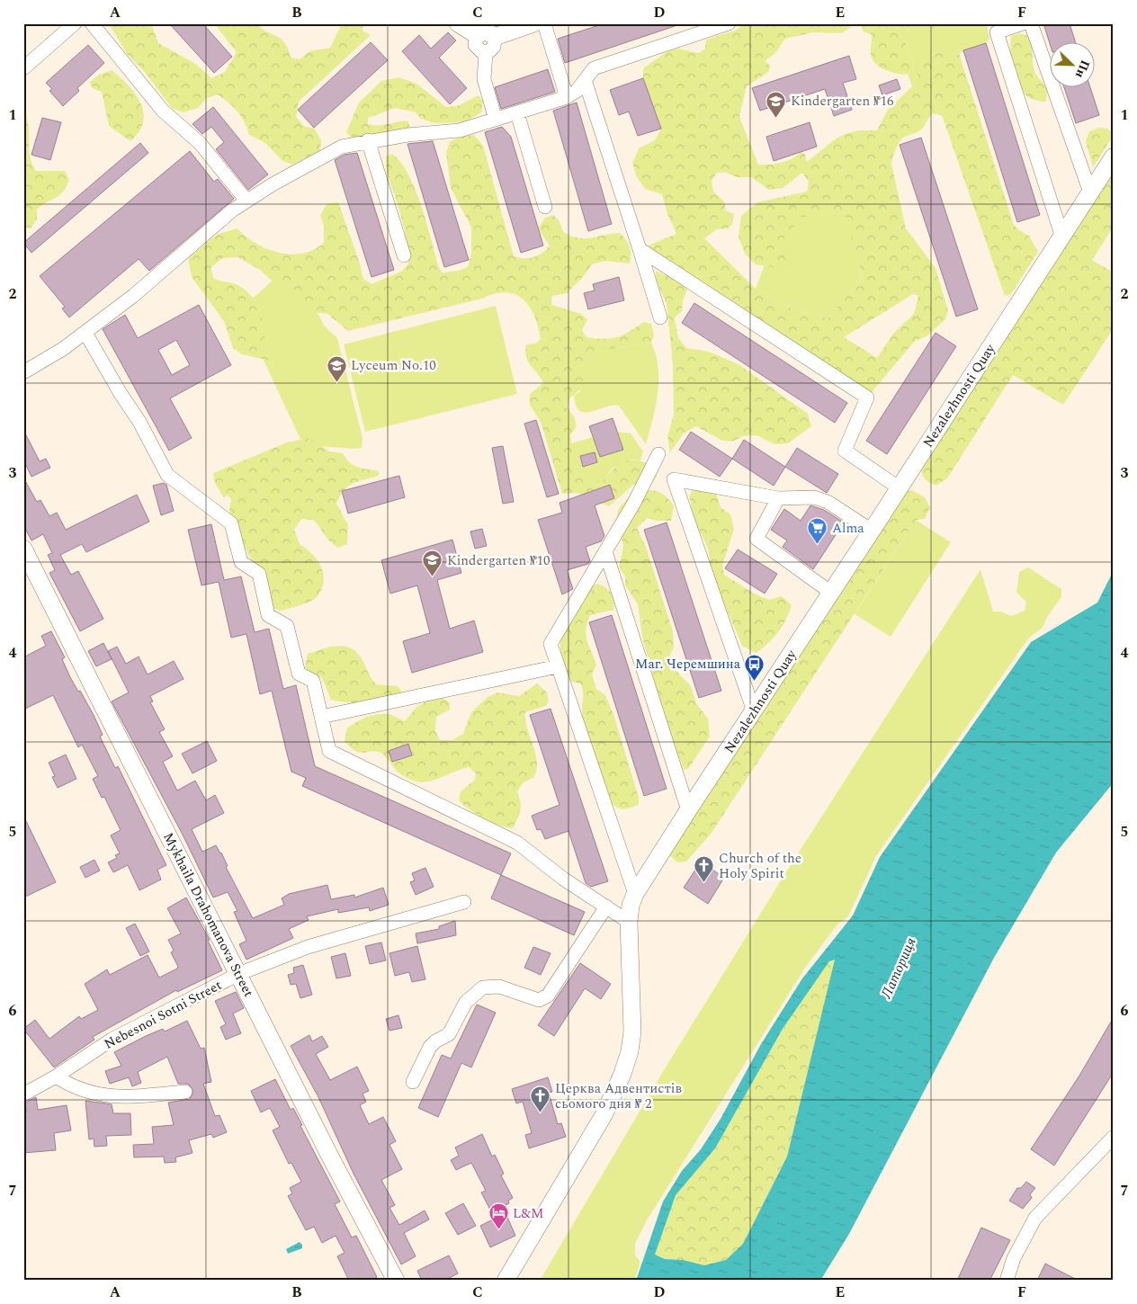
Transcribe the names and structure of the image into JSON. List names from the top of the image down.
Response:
{
  "streets": {
    "street": ["Nezalezhnosti Quay", "Mykhaila Drahomanova Street", "Nebesnoi Sotni Street"]
  },
  "crossings": [
    ["Mykhaila Drahomanova Street", "Nebesnoi Sotni Street"]
  ],
  "water": ["Латориця"],
  "places": {
    "school or university": ["Kindergarten №16", "Lyceum No.10", "Kindergarten №10"],
    "supermarket": ["Alma"],
    "bus stop": ["Маг. Черемшина"],
    "church": ["Church of the Holy Spirit", "Церква Адвентистів сьомого дня № 2"],
    "hotel": ["L&M"]
  },
  "north": "bottom right",
  "grid": {
    "columns": [
      "A",
      "B",
      "C",
      "D",
      "E",
      "F"
    ],
    "rows": [
      "1",
      "2",
      "3",
      "4",
      "5",
      "6",
      "7"
    ]
  }
}
